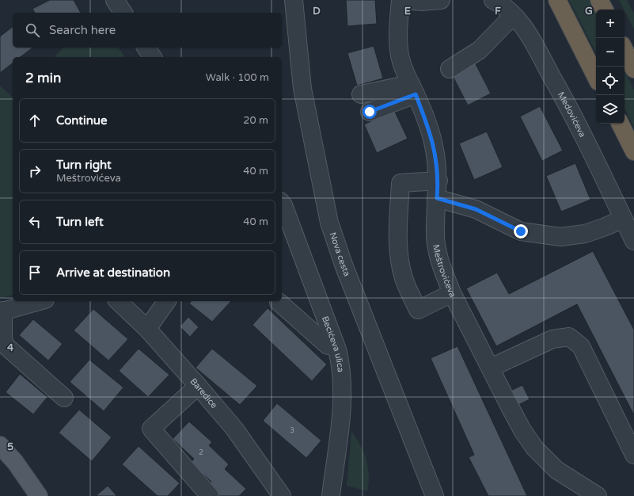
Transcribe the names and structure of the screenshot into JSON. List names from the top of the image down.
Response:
{
  "streets": {
    "street": [
      "Medovićeva",
      "Nova cesta",
      "Meštrovićeva",
      "Becićeva ulica",
      "Baredice"
    ]
  },
  "house_numbers": ["3", "2"],
  "page": {
    "map_buttons": ["+", "−"],
    "search": "Search here",
    "heading": ["2 min", "Walk · 100 m"],
    "list": [
      ["Continue", "20 m"],
      ["Turn right", "Meštrovićeva", "40 m"],
      ["Turn left", "40 m"],
      "Arrive at destination"
    ]
  },
  "grid": {
    "columns": [
      "D",
      "E",
      "F",
      "G"
    ],
    "rows": ["4", "5"]
  }
}
